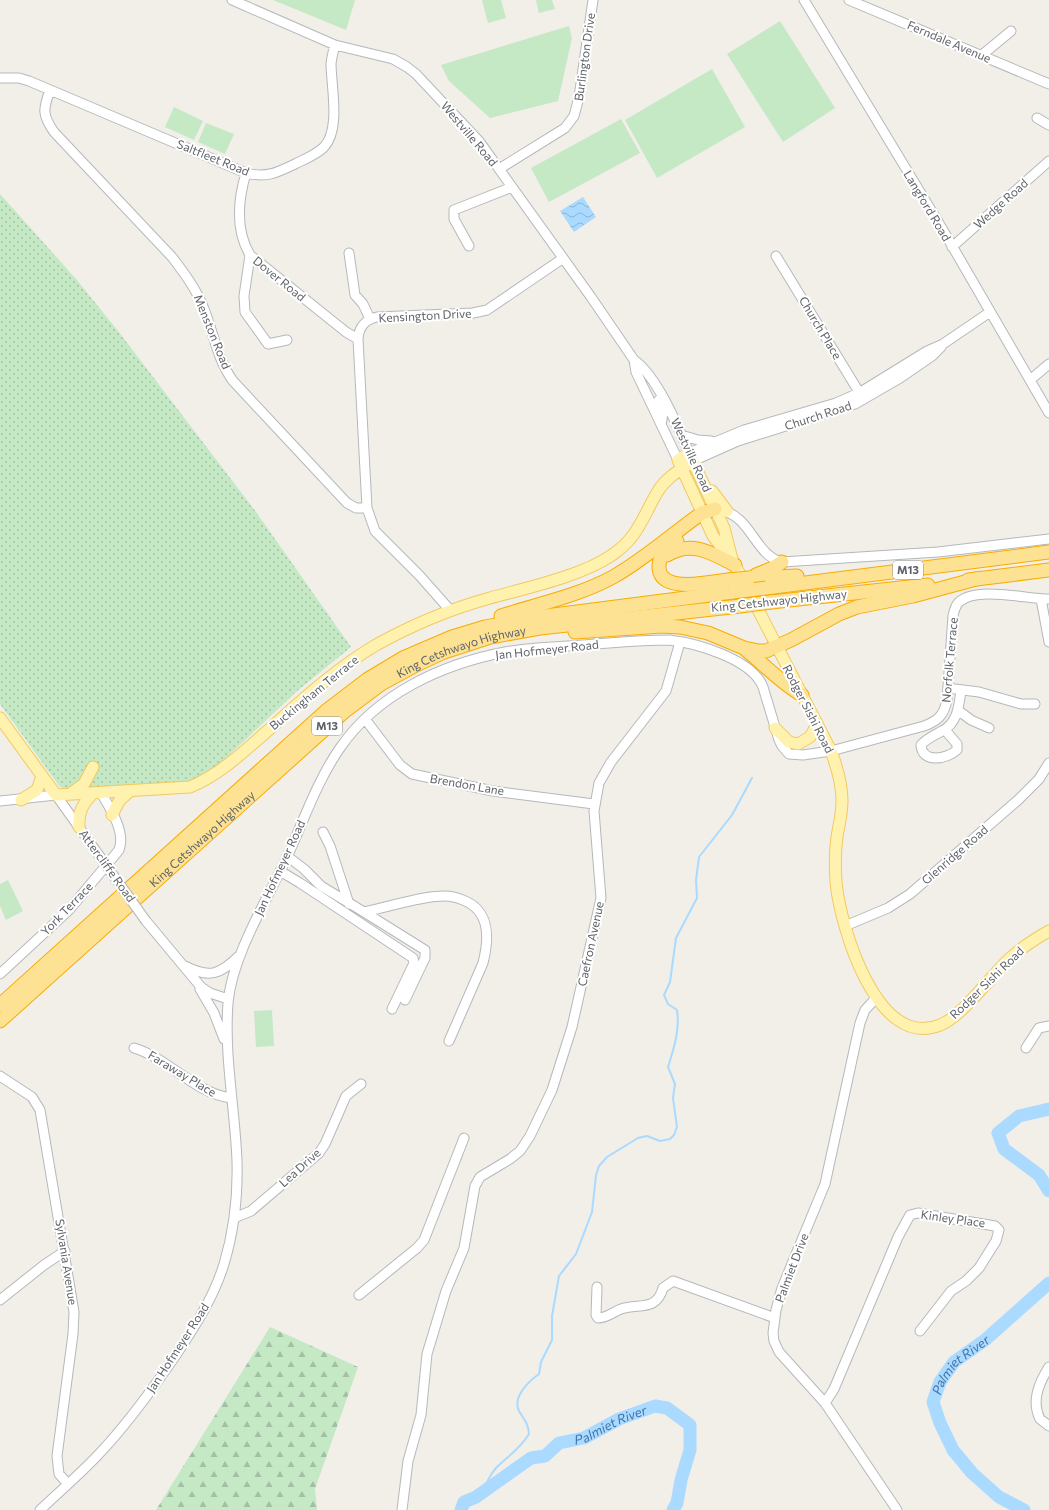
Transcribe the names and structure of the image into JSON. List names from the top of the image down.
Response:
{
  "streets": {
    "highway": ["M13", "King Cetshwayo Highway"],
    "main road": [
      "Westville Road",
      "Church Road",
      "Buckingham Terrace",
      "Rodger Sishi Road",
      "Attercliffe Road"
    ],
    "street": [
      "Ferndale Avenue",
      "Burlington Drive",
      "Saltfleet Road",
      "Wedge Road",
      "Langford Road",
      "Dover Road",
      "Kensington Drive",
      "Church Place",
      "Menston Road",
      "Jan Hofmeyer Road",
      "Norfolk Terrace",
      "Brendon Lane",
      "Glenridge Road",
      "York Terrace",
      "Caefron Avenue",
      "Faraway Place",
      "Lea Drive",
      "Kinley Place",
      "Sylvania Avenue",
      "Palmiet Drive"
    ]
  },
  "crossings": [
    ["Burlington Drive", "Westville Road"],
    ["Westville Road", "Saltfleet Road"],
    ["Westville Road", "Kensington Drive"],
    ["Westville Road", "Church Road"],
    ["Westville Road", "Buckingham Terrace"],
    ["Westville Road", "Rodger Sishi Road"],
    ["Saltfleet Road", "Dover Road"],
    ["Saltfleet Road", "Menston Road"],
    ["Wedge Road", "Langford Road"],
    ["Langford Road", "Church Road"],
    ["Dover Road", "Kensington Drive"],
    ["Church Place", "Church Road"],
    ["Church Road", "Buckingham Terrace"],
    ["Jan Hofmeyer Road", "Norfolk Terrace"],
    ["Jan Hofmeyer Road", "Rodger Sishi Road"],
    ["Jan Hofmeyer Road", "Brendon Lane"],
    ["Jan Hofmeyer Road", "Attercliffe Road"],
    ["Jan Hofmeyer Road", "Caefron Avenue"],
    ["Jan Hofmeyer Road", "Faraway Place"],
    ["Jan Hofmeyer Road", "Lea Drive"],
    ["Jan Hofmeyer Road", "Sylvania Avenue"],
    ["Norfolk Terrace", "Rodger Sishi Road"],
    ["Buckingham Terrace", "Attercliffe Road"],
    ["Buckingham Terrace", "York Terrace"],
    ["Rodger Sishi Road", "Glenridge Road"],
    ["Rodger Sishi Road", "Palmiet Drive"],
    ["Brendon Lane", "Caefron Avenue"],
    ["Kinley Place", "Palmiet Drive"]
  ],
  "water": ["Palmiet River"]
}
